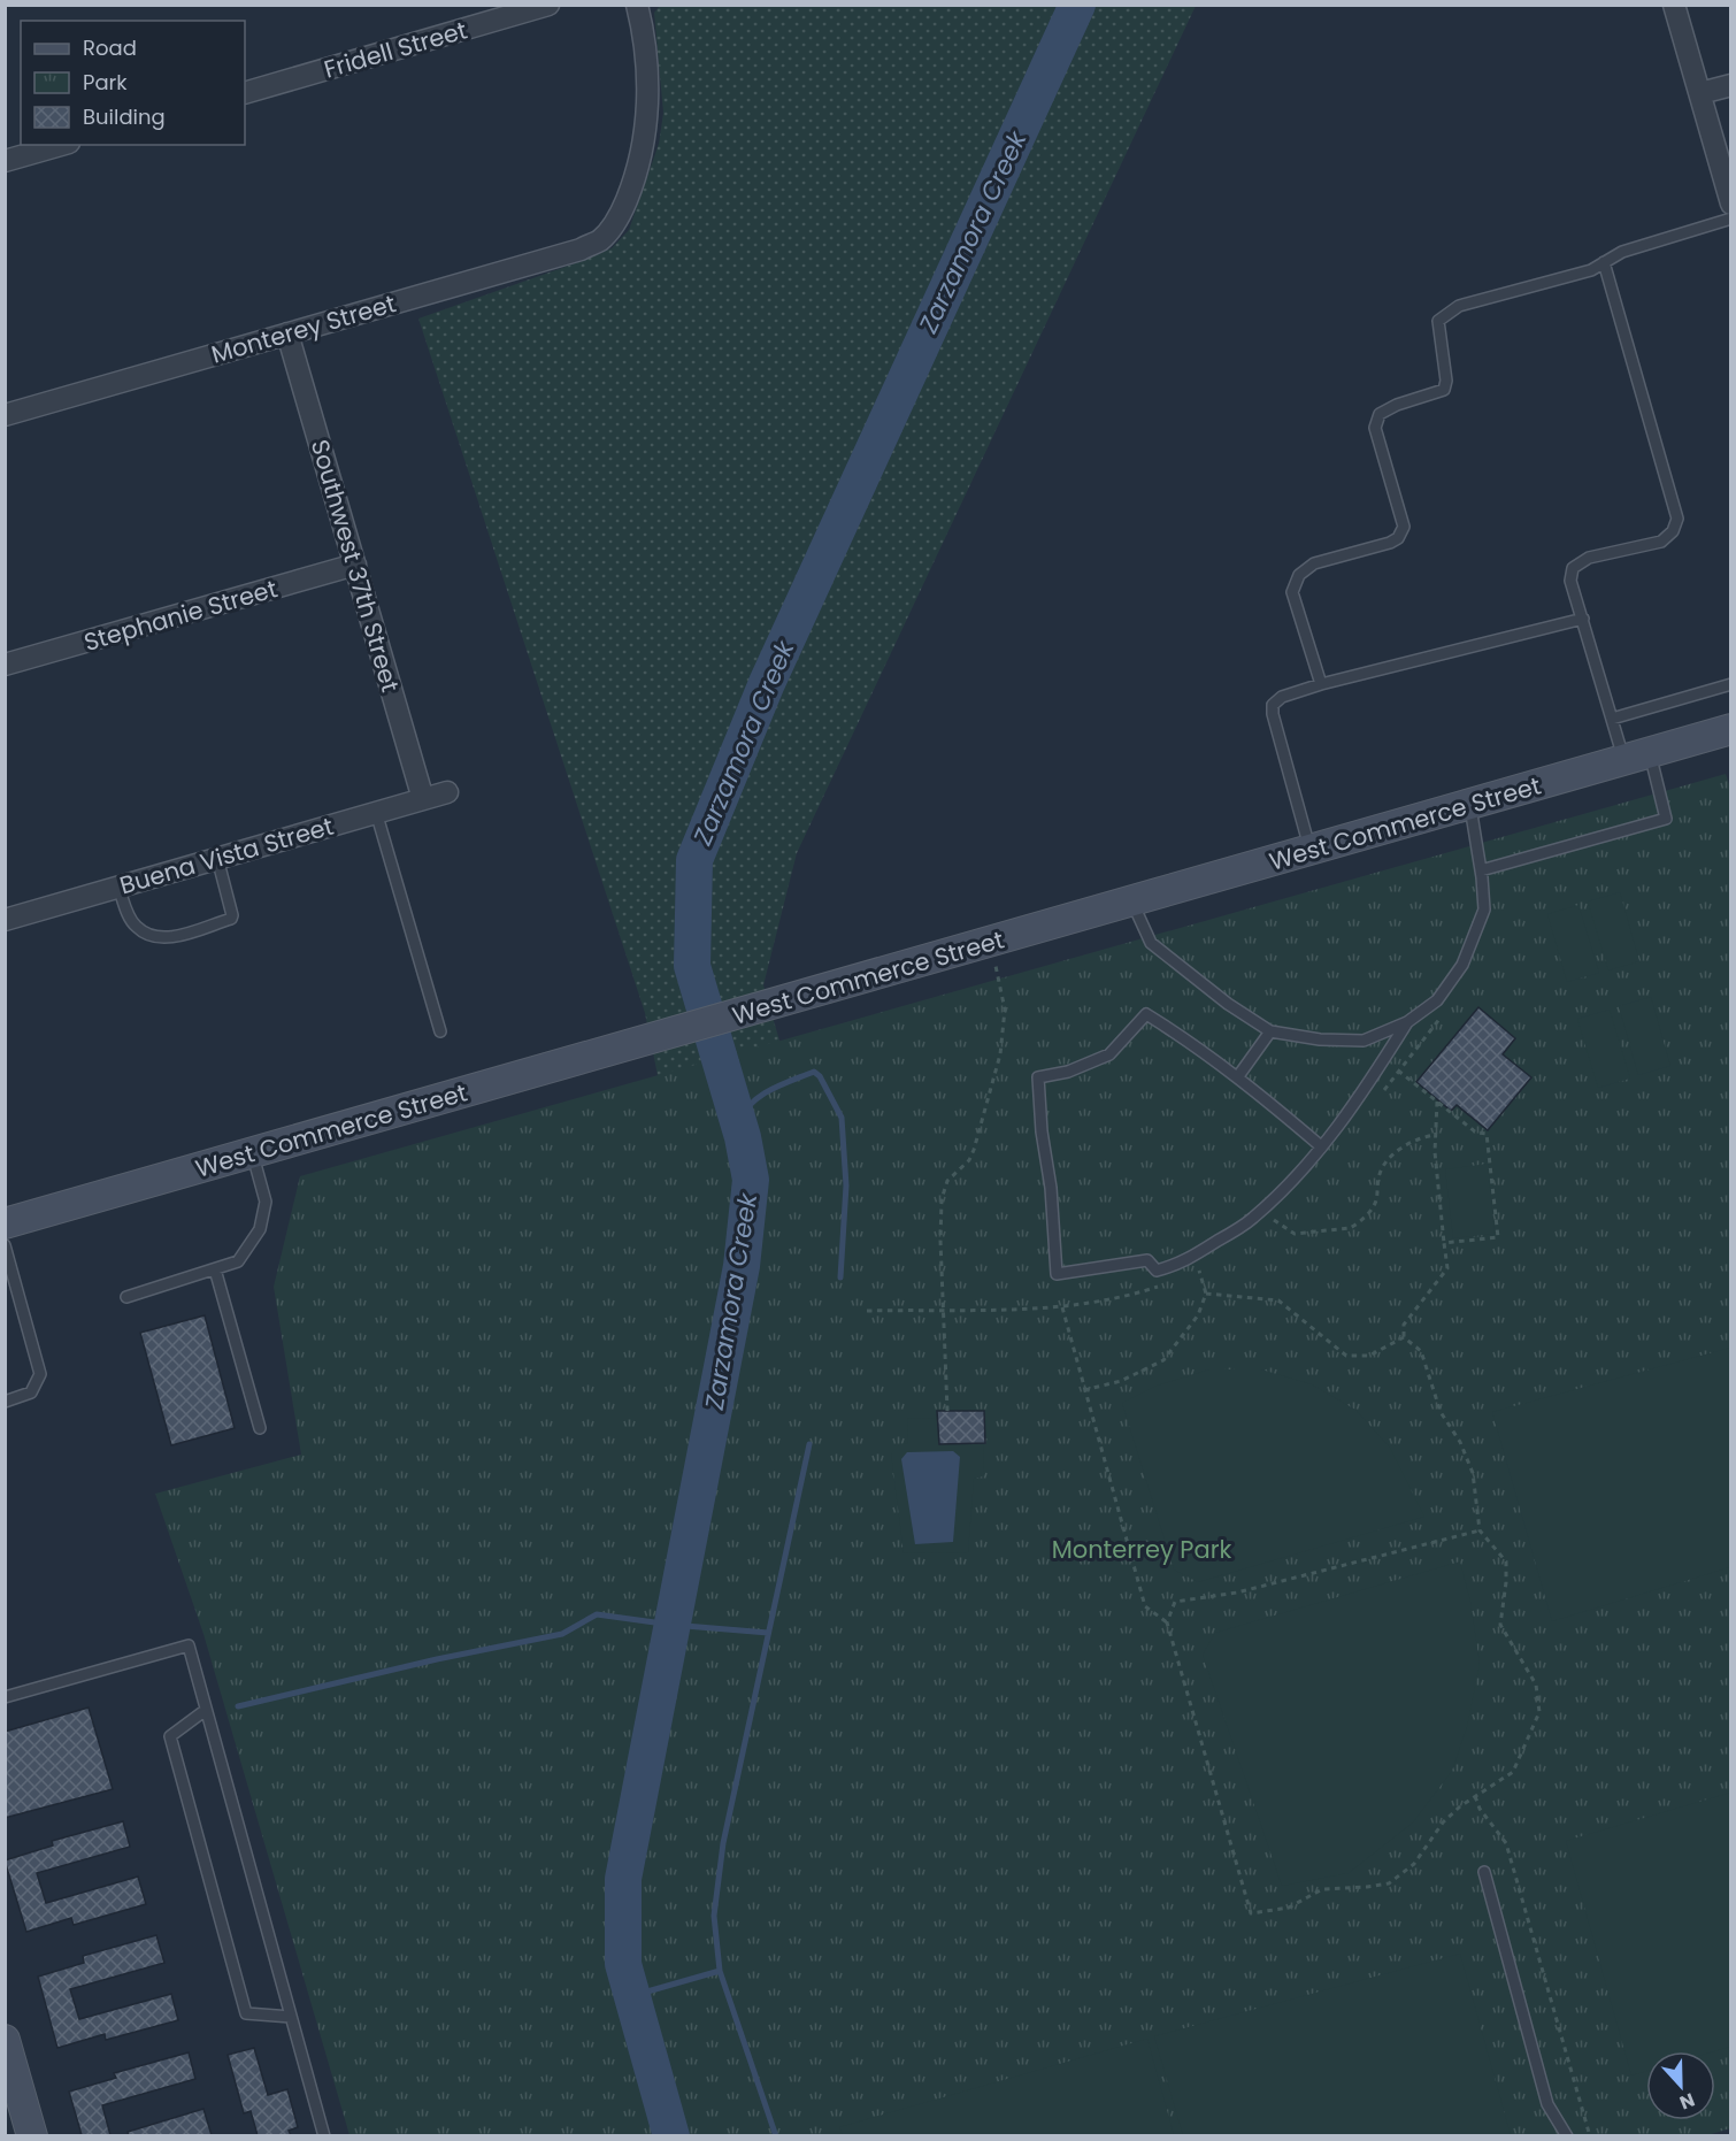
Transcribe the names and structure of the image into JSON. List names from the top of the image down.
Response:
{
  "streets": {
    "main road": ["West Commerce Street"],
    "street": [
      "Fridell Street",
      "Monterey Street",
      "Southwest 37th Street",
      "Stephanie Street",
      "Buena Vista Street"
    ]
  },
  "crossings": [
    ["Monterey Street", "Southwest 37th Street"],
    ["Southwest 37th Street", "Stephanie Street"],
    ["Southwest 37th Street", "Buena Vista Street"]
  ],
  "water": ["Zarzamora Creek"],
  "parks": ["Monterrey Park"],
  "legend": ["Road", "Park", "Building"],
  "north": "bottom"
}
